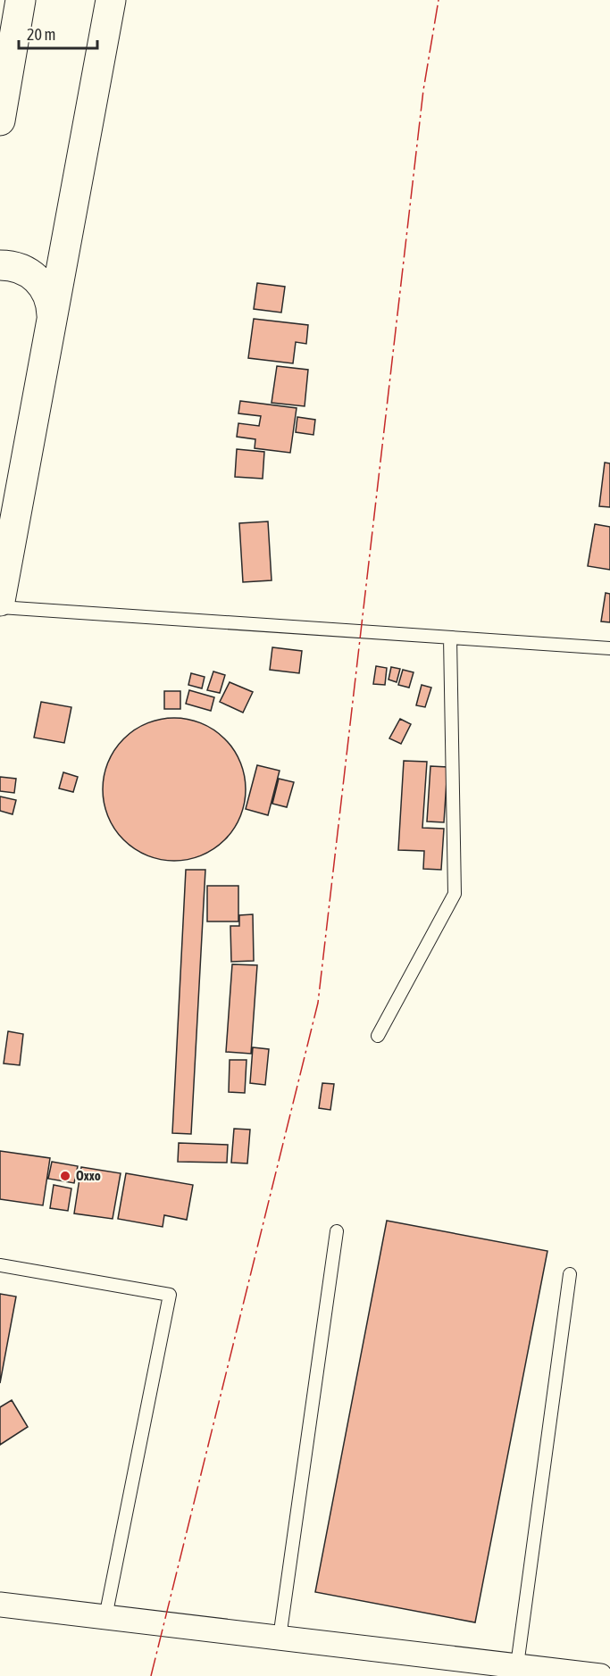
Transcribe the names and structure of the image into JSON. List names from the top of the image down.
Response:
{
  "places": ["Oxxo"],
  "scale_bar": "20 m"
}
